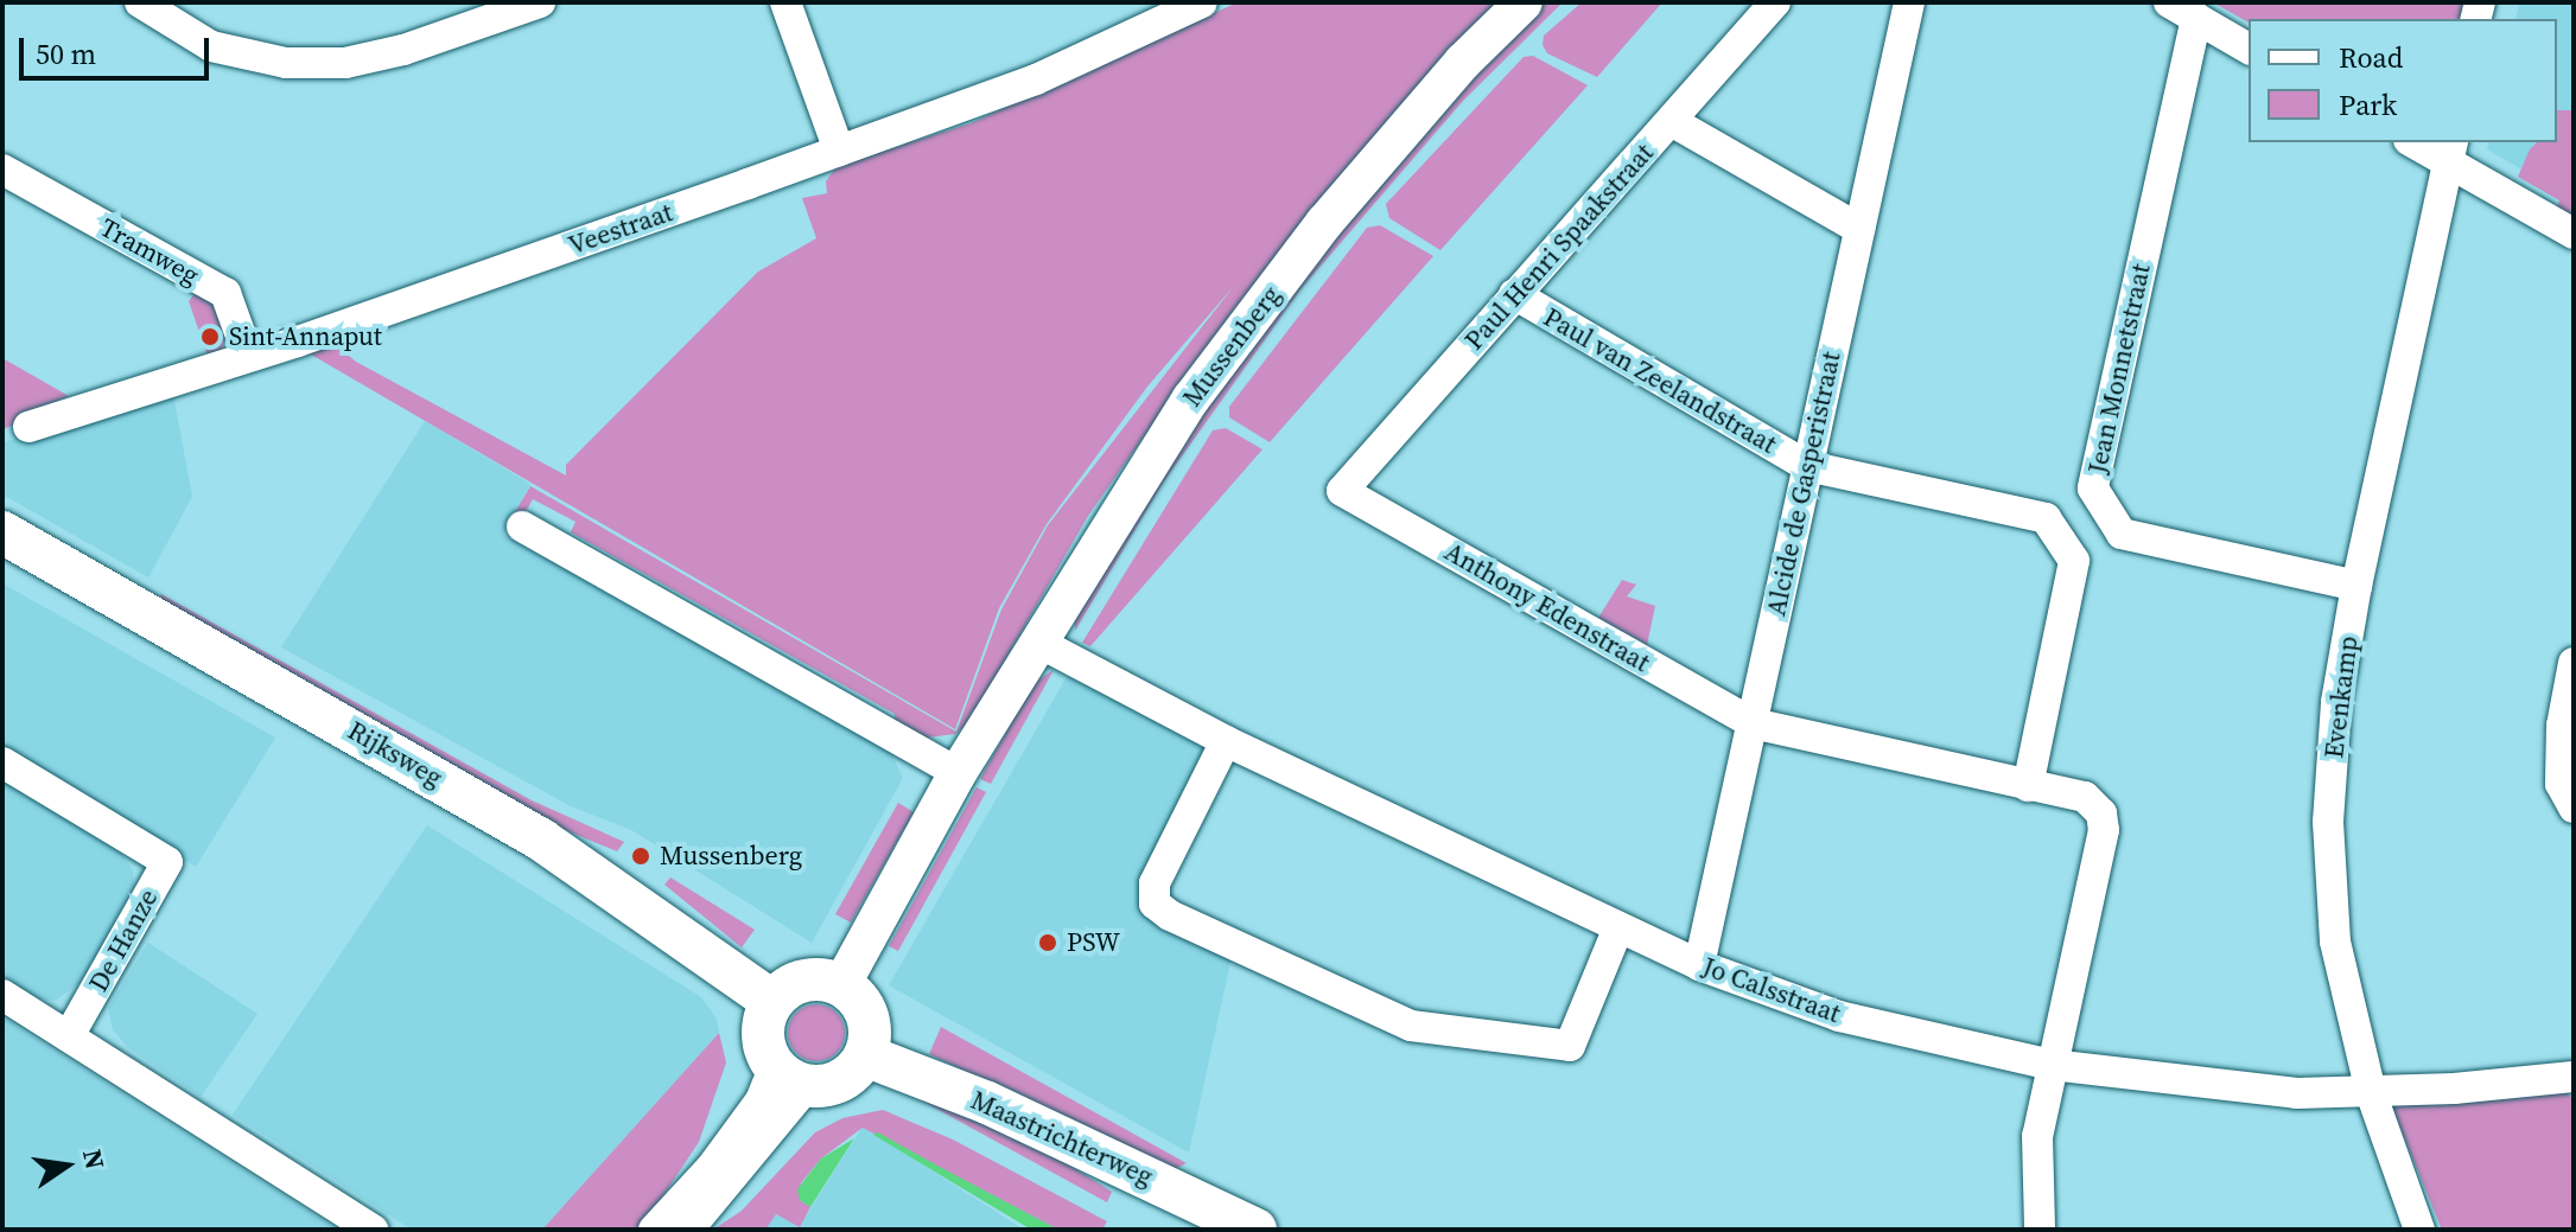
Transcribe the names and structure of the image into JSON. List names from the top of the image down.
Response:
{
  "streets": {
    "main road": ["Rijksweg", "Maastrichterweg"],
    "street": [
      "Veestraat",
      "Paul Henri Spaakstraat",
      "Tramweg",
      "Mussenberg",
      "Jean Monnetstraat",
      "Paul van Zeelandstraat",
      "Alcide de Gasperistraat",
      "Anthony Edenstraat",
      "Evenkamp",
      "De Hanze",
      "Jo Calsstraat"
    ]
  },
  "crossings": [
    ["Veestraat", "Tramweg"],
    ["Paul Henri Spaakstraat", "Paul van Zeelandstraat"],
    ["Paul Henri Spaakstraat", "Anthony Edenstraat"],
    ["Mussenberg", "Rijksweg"],
    ["Mussenberg", "Jo Calsstraat"],
    ["Mussenberg", "Maastrichterweg"],
    ["Jean Monnetstraat", "Evenkamp"],
    ["Paul van Zeelandstraat", "Alcide de Gasperistraat"],
    ["Paul van Zeelandstraat", "Anthony Edenstraat"],
    ["Alcide de Gasperistraat", "Anthony Edenstraat"],
    ["Alcide de Gasperistraat", "Jo Calsstraat"],
    ["Anthony Edenstraat", "Jo Calsstraat"],
    ["Evenkamp", "Jo Calsstraat"],
    ["Rijksweg", "Maastrichterweg"]
  ],
  "places": ["Sint-Annaput", "Mussenberg", "PSW"],
  "legend": ["Road", "Park"],
  "scale_bar": "50 m",
  "north": "right"
}
